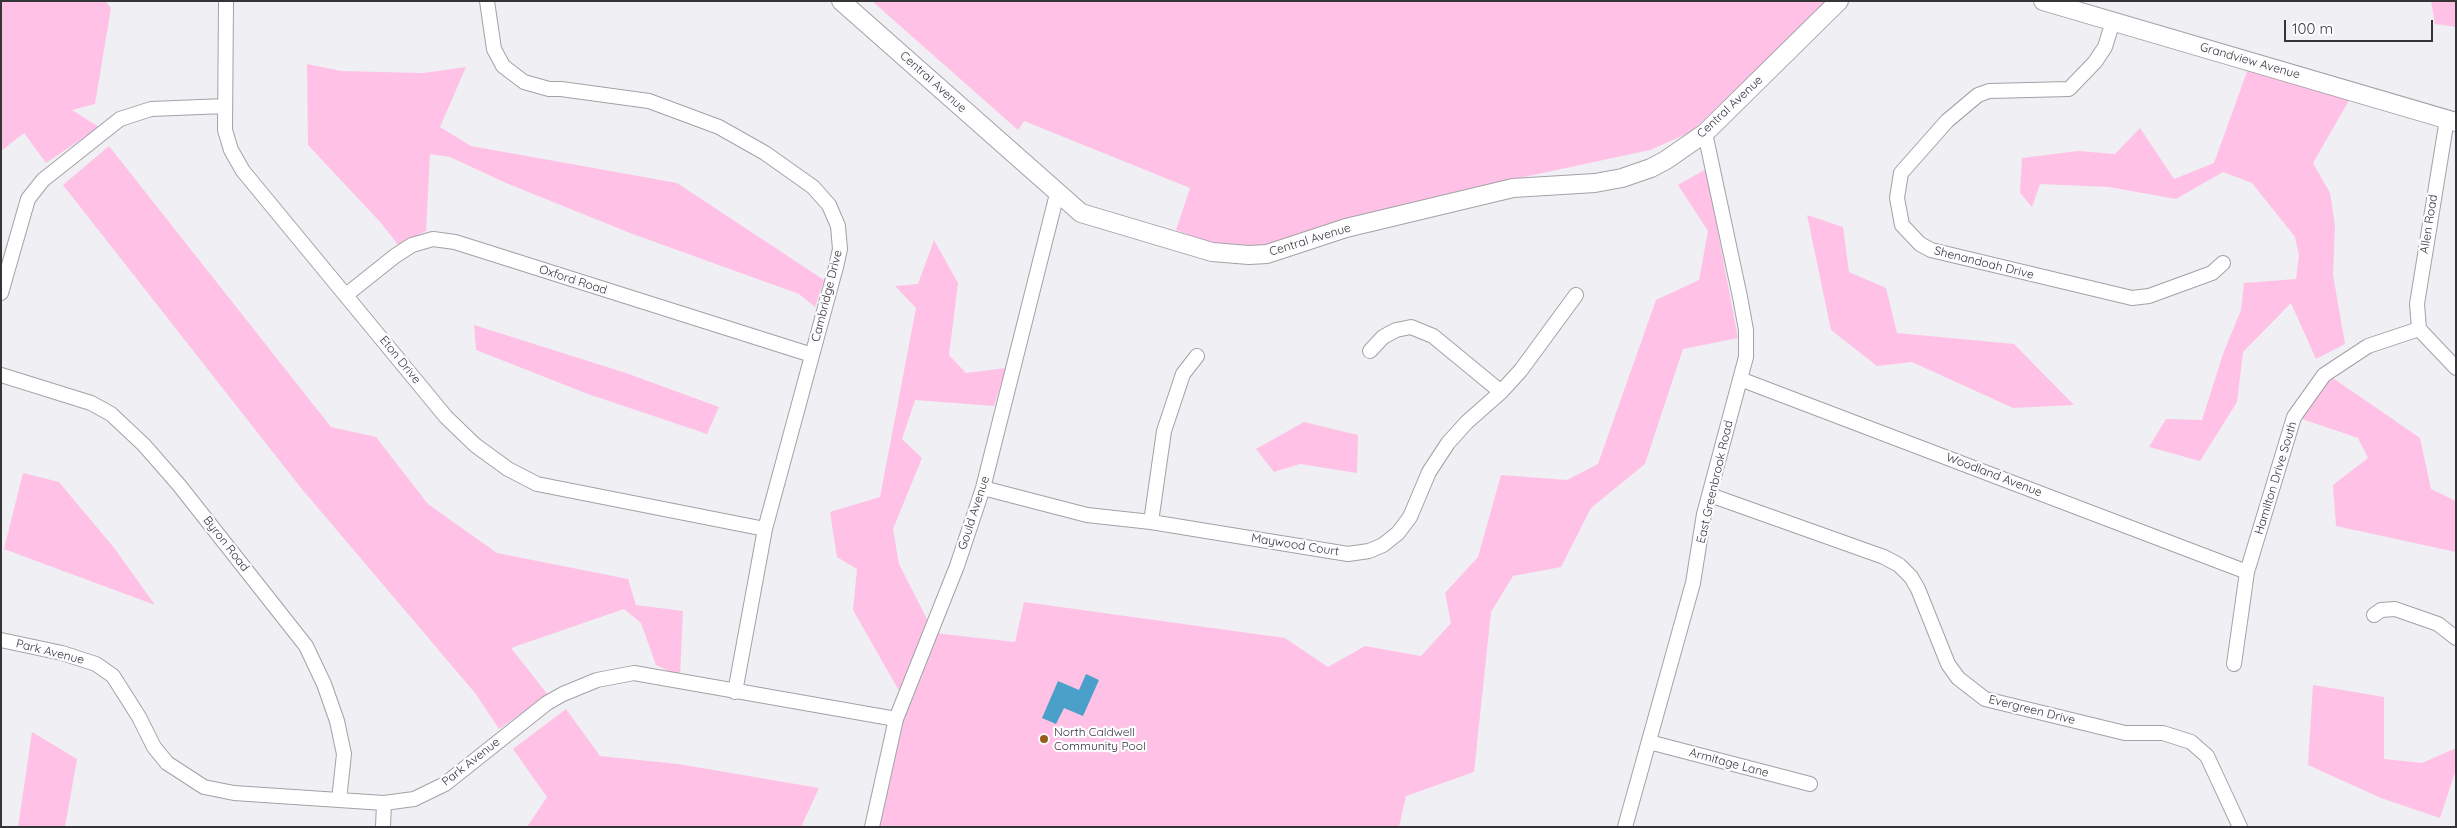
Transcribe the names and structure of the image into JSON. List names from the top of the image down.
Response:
{
  "streets": {
    "main road": ["Grandview Avenue", "Central Avenue"],
    "street": [
      "Allen Road",
      "Shenandoah Drive",
      "Oxford Road",
      "Cambridge Drive",
      "Eton Drive",
      "Woodland Avenue",
      "Hamilton Drive South",
      "East Greenbrook Road",
      "Gould Avenue",
      "Byron Road",
      "Maywood Court",
      "Park Avenue",
      "Evergreen Drive",
      "Armitage Lane"
    ]
  },
  "crossings": [
    ["Grandview Avenue", "Allen Road"],
    ["Grandview Avenue", "Shenandoah Drive"],
    ["Central Avenue", "East Greenbrook Road"],
    ["Central Avenue", "Gould Avenue"],
    ["Allen Road", "Hamilton Drive South"],
    ["Oxford Road", "Cambridge Drive"],
    ["Oxford Road", "Eton Drive"],
    ["Cambridge Drive", "Eton Drive"],
    ["Cambridge Drive", "Park Avenue"],
    ["Woodland Avenue", "Hamilton Drive South"],
    ["Woodland Avenue", "East Greenbrook Road"],
    ["East Greenbrook Road", "Evergreen Drive"],
    ["East Greenbrook Road", "Armitage Lane"],
    ["Gould Avenue", "Maywood Court"],
    ["Gould Avenue", "Park Avenue"],
    ["Byron Road", "Park Avenue"]
  ],
  "places": ["North Caldwell Community Pool"],
  "scale_bar": "100 m"
}
